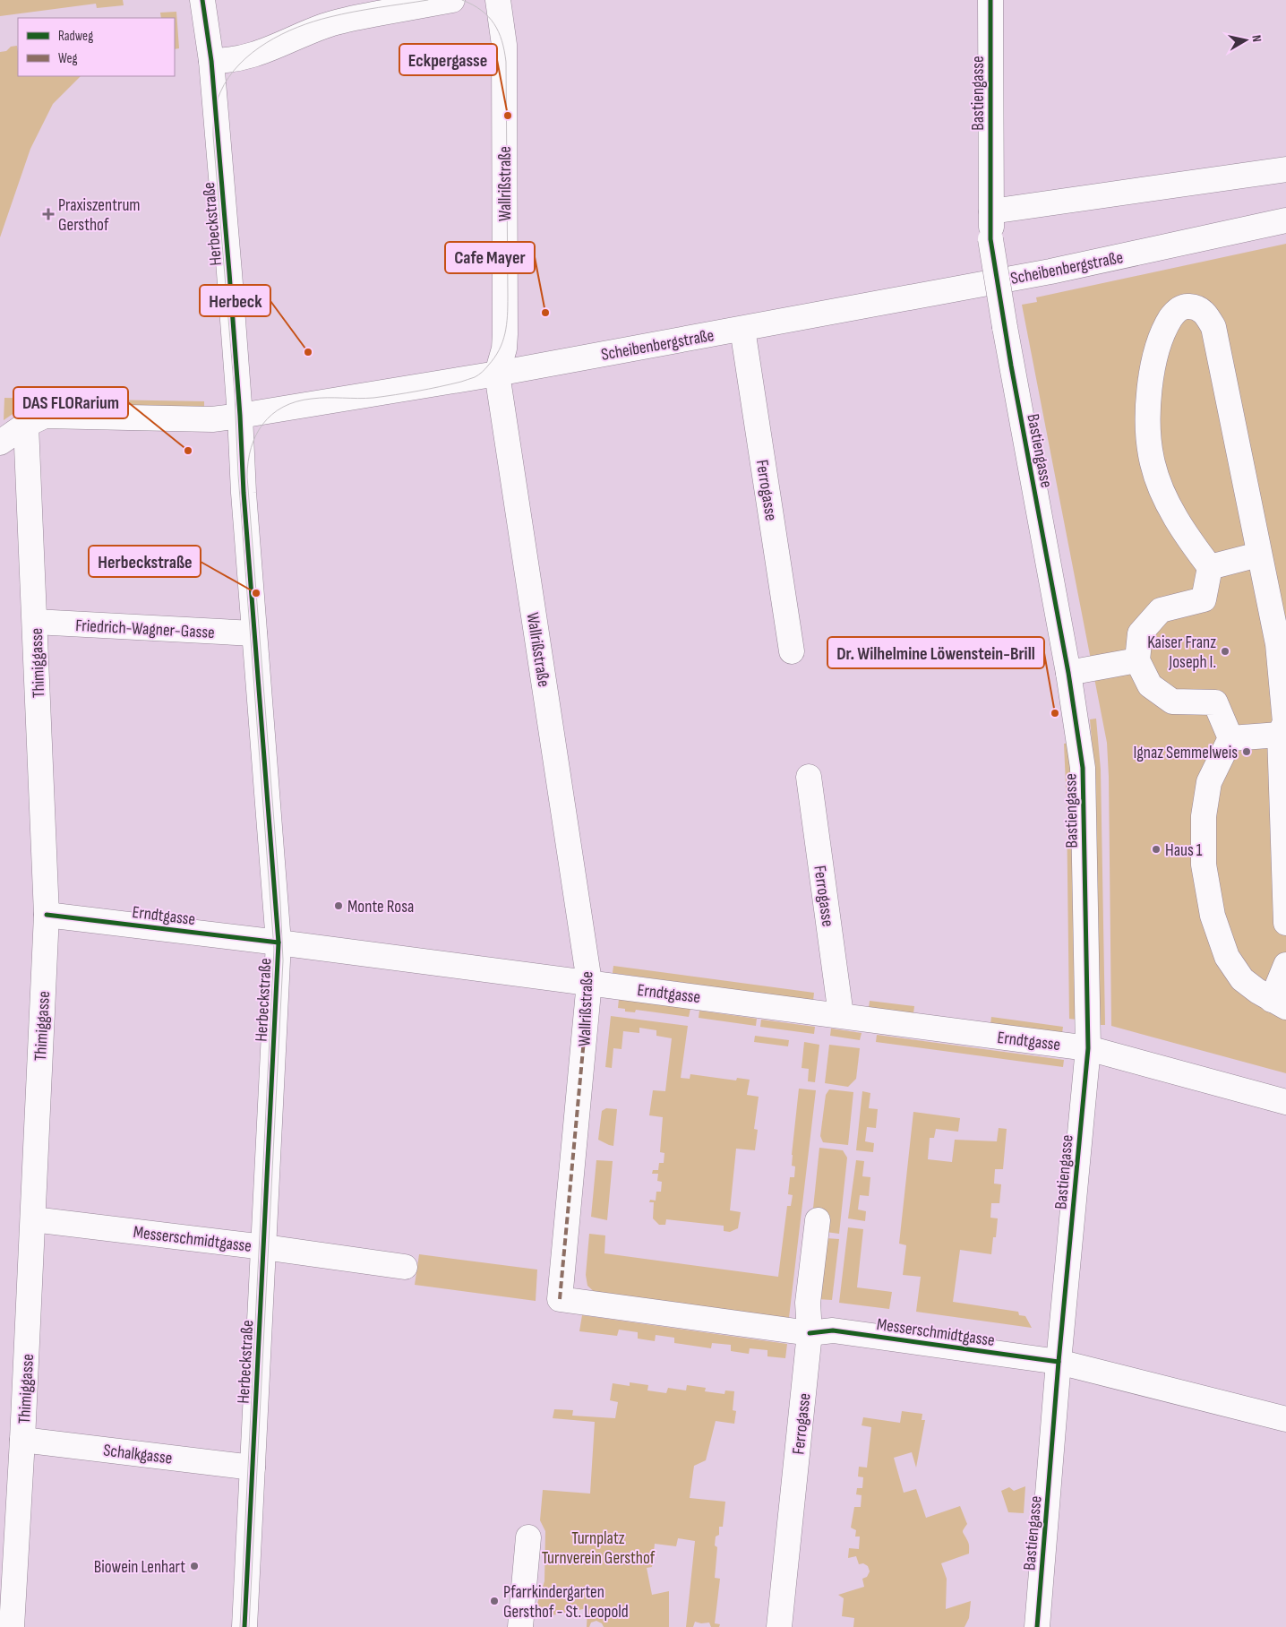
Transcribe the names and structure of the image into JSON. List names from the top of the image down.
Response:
{
  "streets": {
    "street": [
      "Bastiengasse",
      "Wallrißstraße",
      "Herbeckstraße",
      "Scheibenbergstraße",
      "Ferrogasse",
      "Friedrich-Wagner-Gasse",
      "Thimiggasse",
      "Erndtgasse",
      "Messerschmidtgasse",
      "Schalkgasse"
    ]
  },
  "crossings": [
    ["Bastiengasse", "Erndtgasse"],
    ["Bastiengasse", "Messerschmidtgasse"],
    ["Wallrißstraße", "Scheibenbergstraße"],
    ["Wallrißstraße", "Erndtgasse"],
    ["Wallrißstraße", "Messerschmidtgasse"],
    ["Herbeckstraße", "Scheibenbergstraße"],
    ["Herbeckstraße", "Friedrich-Wagner-Gasse"],
    ["Herbeckstraße", "Erndtgasse"],
    ["Herbeckstraße", "Messerschmidtgasse"],
    ["Herbeckstraße", "Schalkgasse"],
    ["Scheibenbergstraße", "Ferrogasse"],
    ["Scheibenbergstraße", "Thimiggasse"],
    ["Ferrogasse", "Erndtgasse"],
    ["Ferrogasse", "Messerschmidtgasse"],
    ["Friedrich-Wagner-Gasse", "Thimiggasse"],
    ["Thimiggasse", "Erndtgasse"],
    ["Thimiggasse", "Messerschmidtgasse"],
    ["Thimiggasse", "Schalkgasse"]
  ],
  "parks": ["Turnplatz Turnverein Gersthof"],
  "places": {
    "other": [
      "Eckpergasse",
      "Cafe Mayer",
      "Herbeck",
      "DAS FLORarium",
      "Herbeckstraße",
      "Kaiser Franz Joseph I.",
      "Dr. Wilhelmine Löwenstein-Brill",
      "Ignaz Semmelweis",
      "Haus 1",
      "Monte Rosa",
      "Biowein Lenhart",
      "Pfarrkindergarten Gersthof - St. Leopold"
    ],
    "health": ["Praxiszentrum Gersthof"]
  },
  "legend": ["Radweg", "Weg"],
  "north": "right"
}
